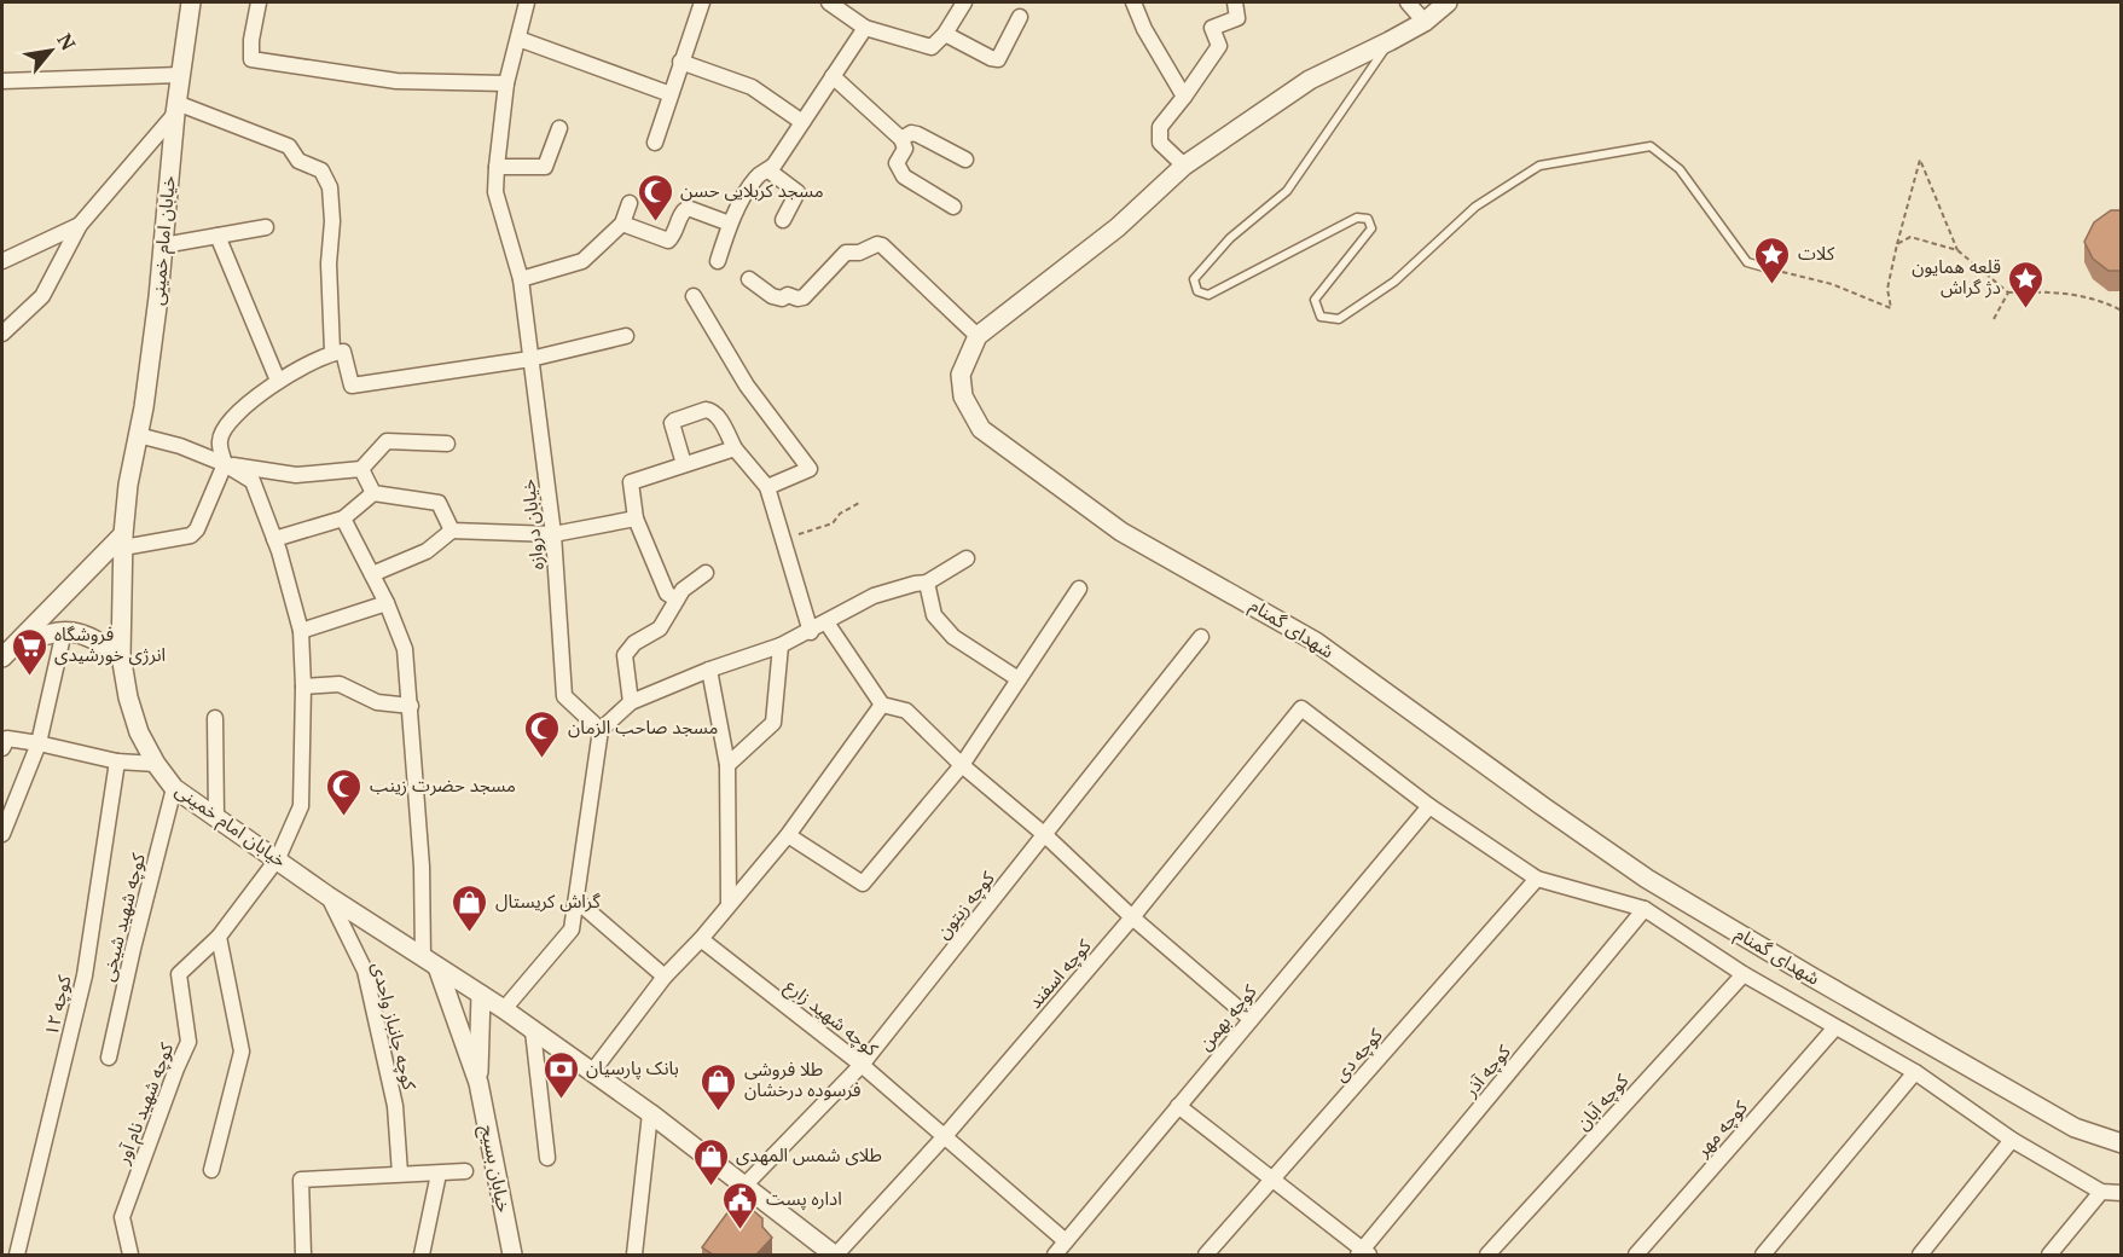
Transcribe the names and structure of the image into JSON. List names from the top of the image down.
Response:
{
  "streets": {
    "street": [
      "خیابان امام خمینی",
      "خیابان دروازه",
      "شهدای گمنام",
      "کوچه زیتون",
      "کوچه شهید شیخی",
      "کوچه اسفند",
      "کوچه ۱۲",
      "کوچه شهید زارع",
      "کوچه بهمن",
      "کوچه جانباز واحدی",
      "کوچه دی",
      "کوچه آذر",
      "کوچه آبان",
      "کوچه شهید نام آور",
      "کوچه مهر",
      "خیابان بسیج"
    ]
  },
  "crossings": [
    ["خیابان امام خمینی", "کوچه زیتون"],
    ["خیابان امام خمینی", "کوچه شهید شیخی"],
    ["خیابان امام خمینی", "کوچه اسفند"],
    ["خیابان امام خمینی", "کوچه جانباز واحدی"],
    ["خیابان امام خمینی", "کوچه شهید نام آور"],
    ["خیابان امام خمینی", "خیابان بسیج"],
    ["کوچه زیتون", "کوچه شهید زارع"],
    ["کوچه اسفند", "کوچه شهید زارع"],
    ["کوچه اسفند", "کوچه بهمن"],
    ["کوچه شهید زارع", "کوچه بهمن"]
  ],
  "places": {
    "mosque": ["مسجد کربلایی حسن", "مسجد صاحب الزمان", "مسجد حضرت زینب"],
    "place": ["کلات", "قلعه همایون دژ گراش"],
    "supermarket": ["فروشگاه انرژی خورشیدی"],
    "shop": ["گراش کریستال", "طلا فروشی فرسوده درخشان", "طلای شمس المهدی"],
    "bank": ["بانک پارسیان"],
    "public building": ["اداره پست"]
  },
  "north": "top right"
}
